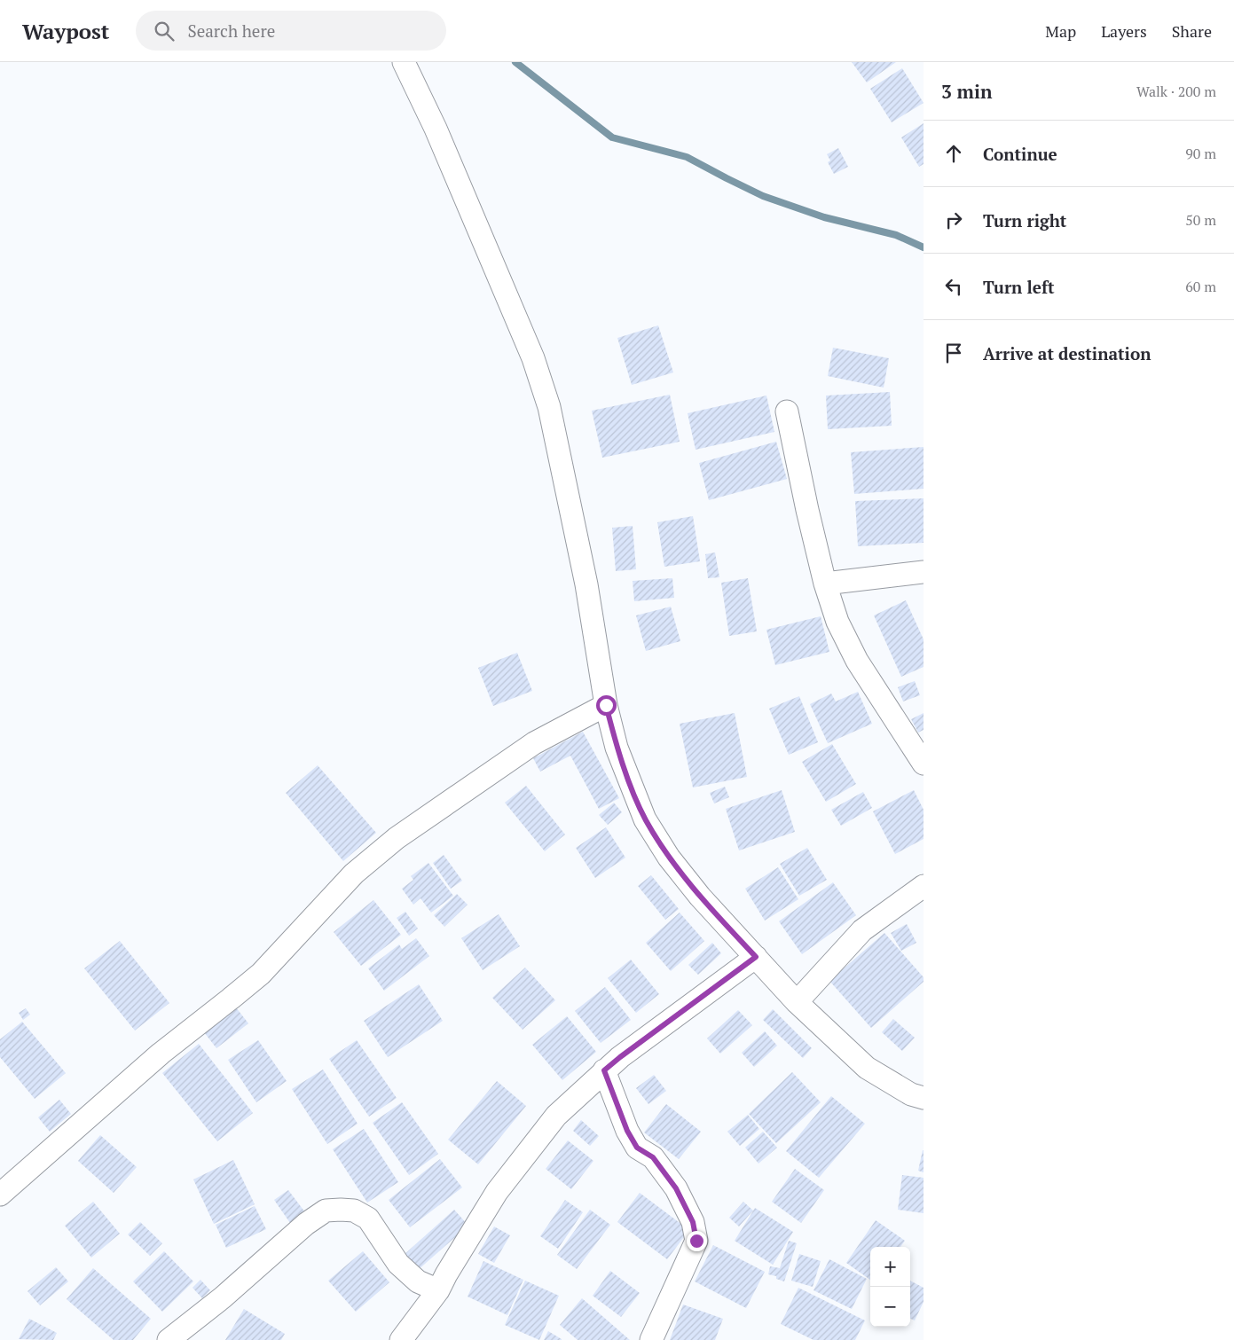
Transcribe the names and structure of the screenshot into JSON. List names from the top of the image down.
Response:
{
  "page": {
    "header": "Waypost",
    "search": "Search here",
    "nav": ["Map", "Layers", "Share"],
    "heading": ["3 min", "Walk · 200 m"],
    "list": [
      ["Continue", "90 m"],
      ["Turn right", "50 m"],
      ["Turn left", "60 m"],
      "Arrive at destination"
    ],
    "map_buttons": ["+", "−"]
  }
}
